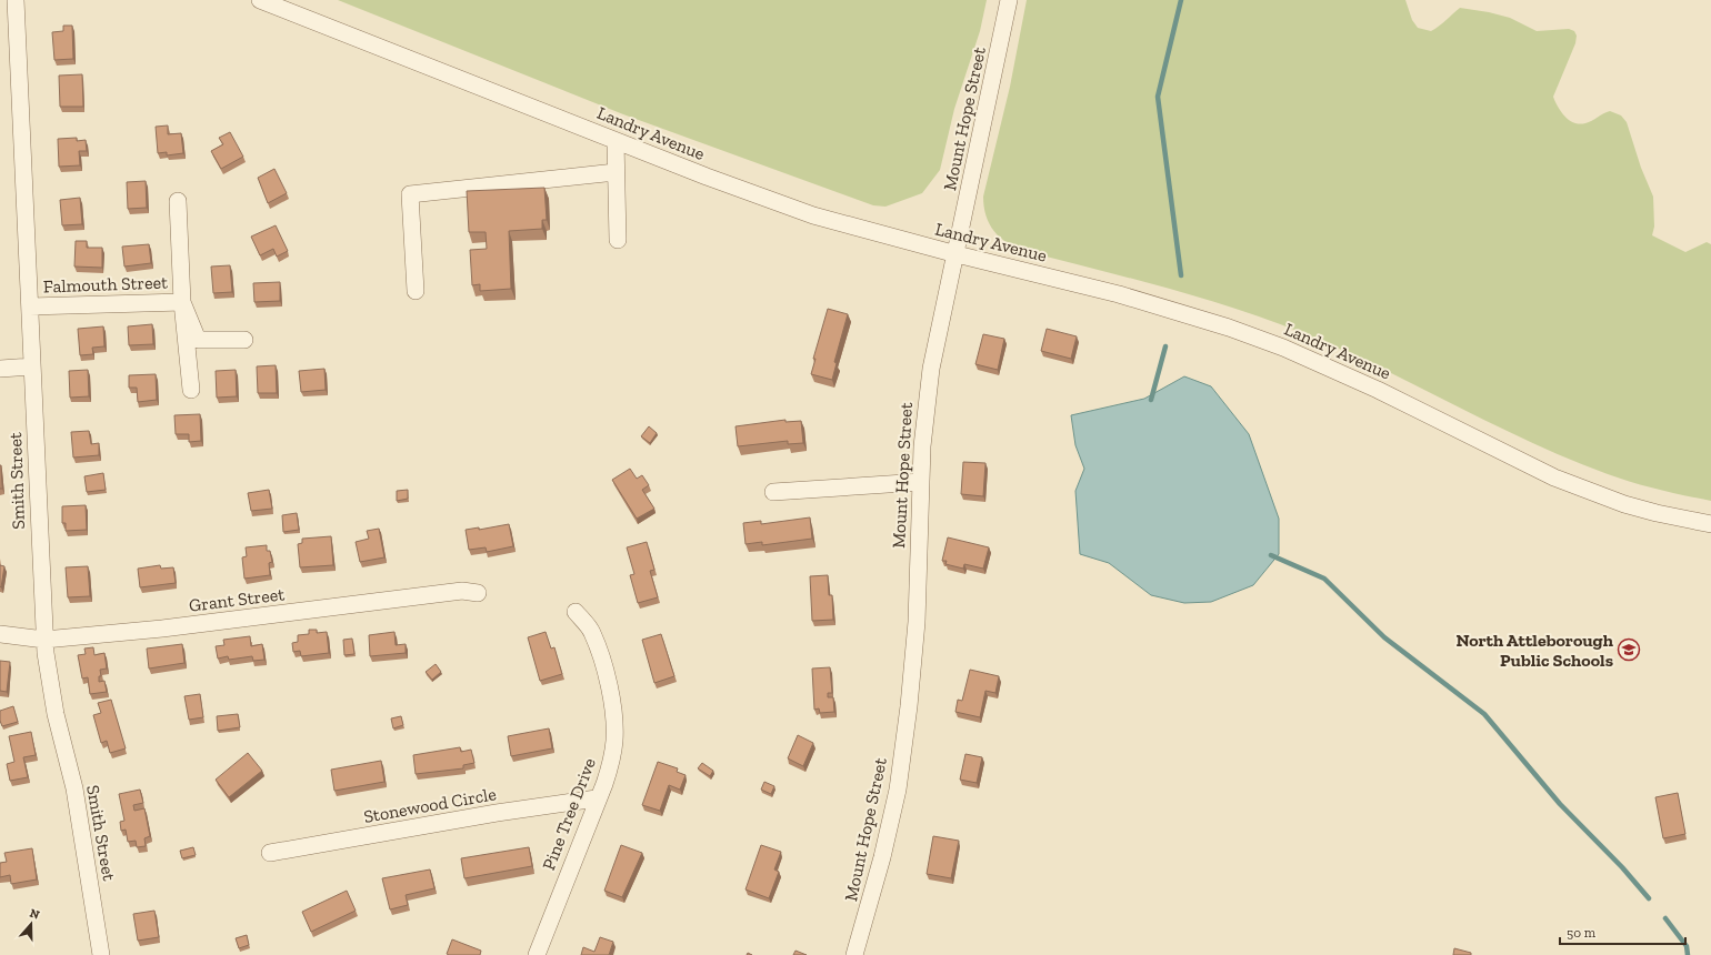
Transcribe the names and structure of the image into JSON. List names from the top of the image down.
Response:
{
  "streets": {
    "street": [
      "Mount Hope Street",
      "Landry Avenue",
      "Falmouth Street",
      "Smith Street",
      "Grant Street",
      "Stonewood Circle",
      "Pine Tree Drive"
    ]
  },
  "crossings": [
    ["Mount Hope Street", "Landry Avenue"],
    ["Falmouth Street", "Smith Street"],
    ["Smith Street", "Grant Street"],
    ["Stonewood Circle", "Pine Tree Drive"]
  ],
  "places": {
    "school or university": ["North Attleborough Public Schools"]
  },
  "scale_bar": "50 m",
  "north": "top"
}
